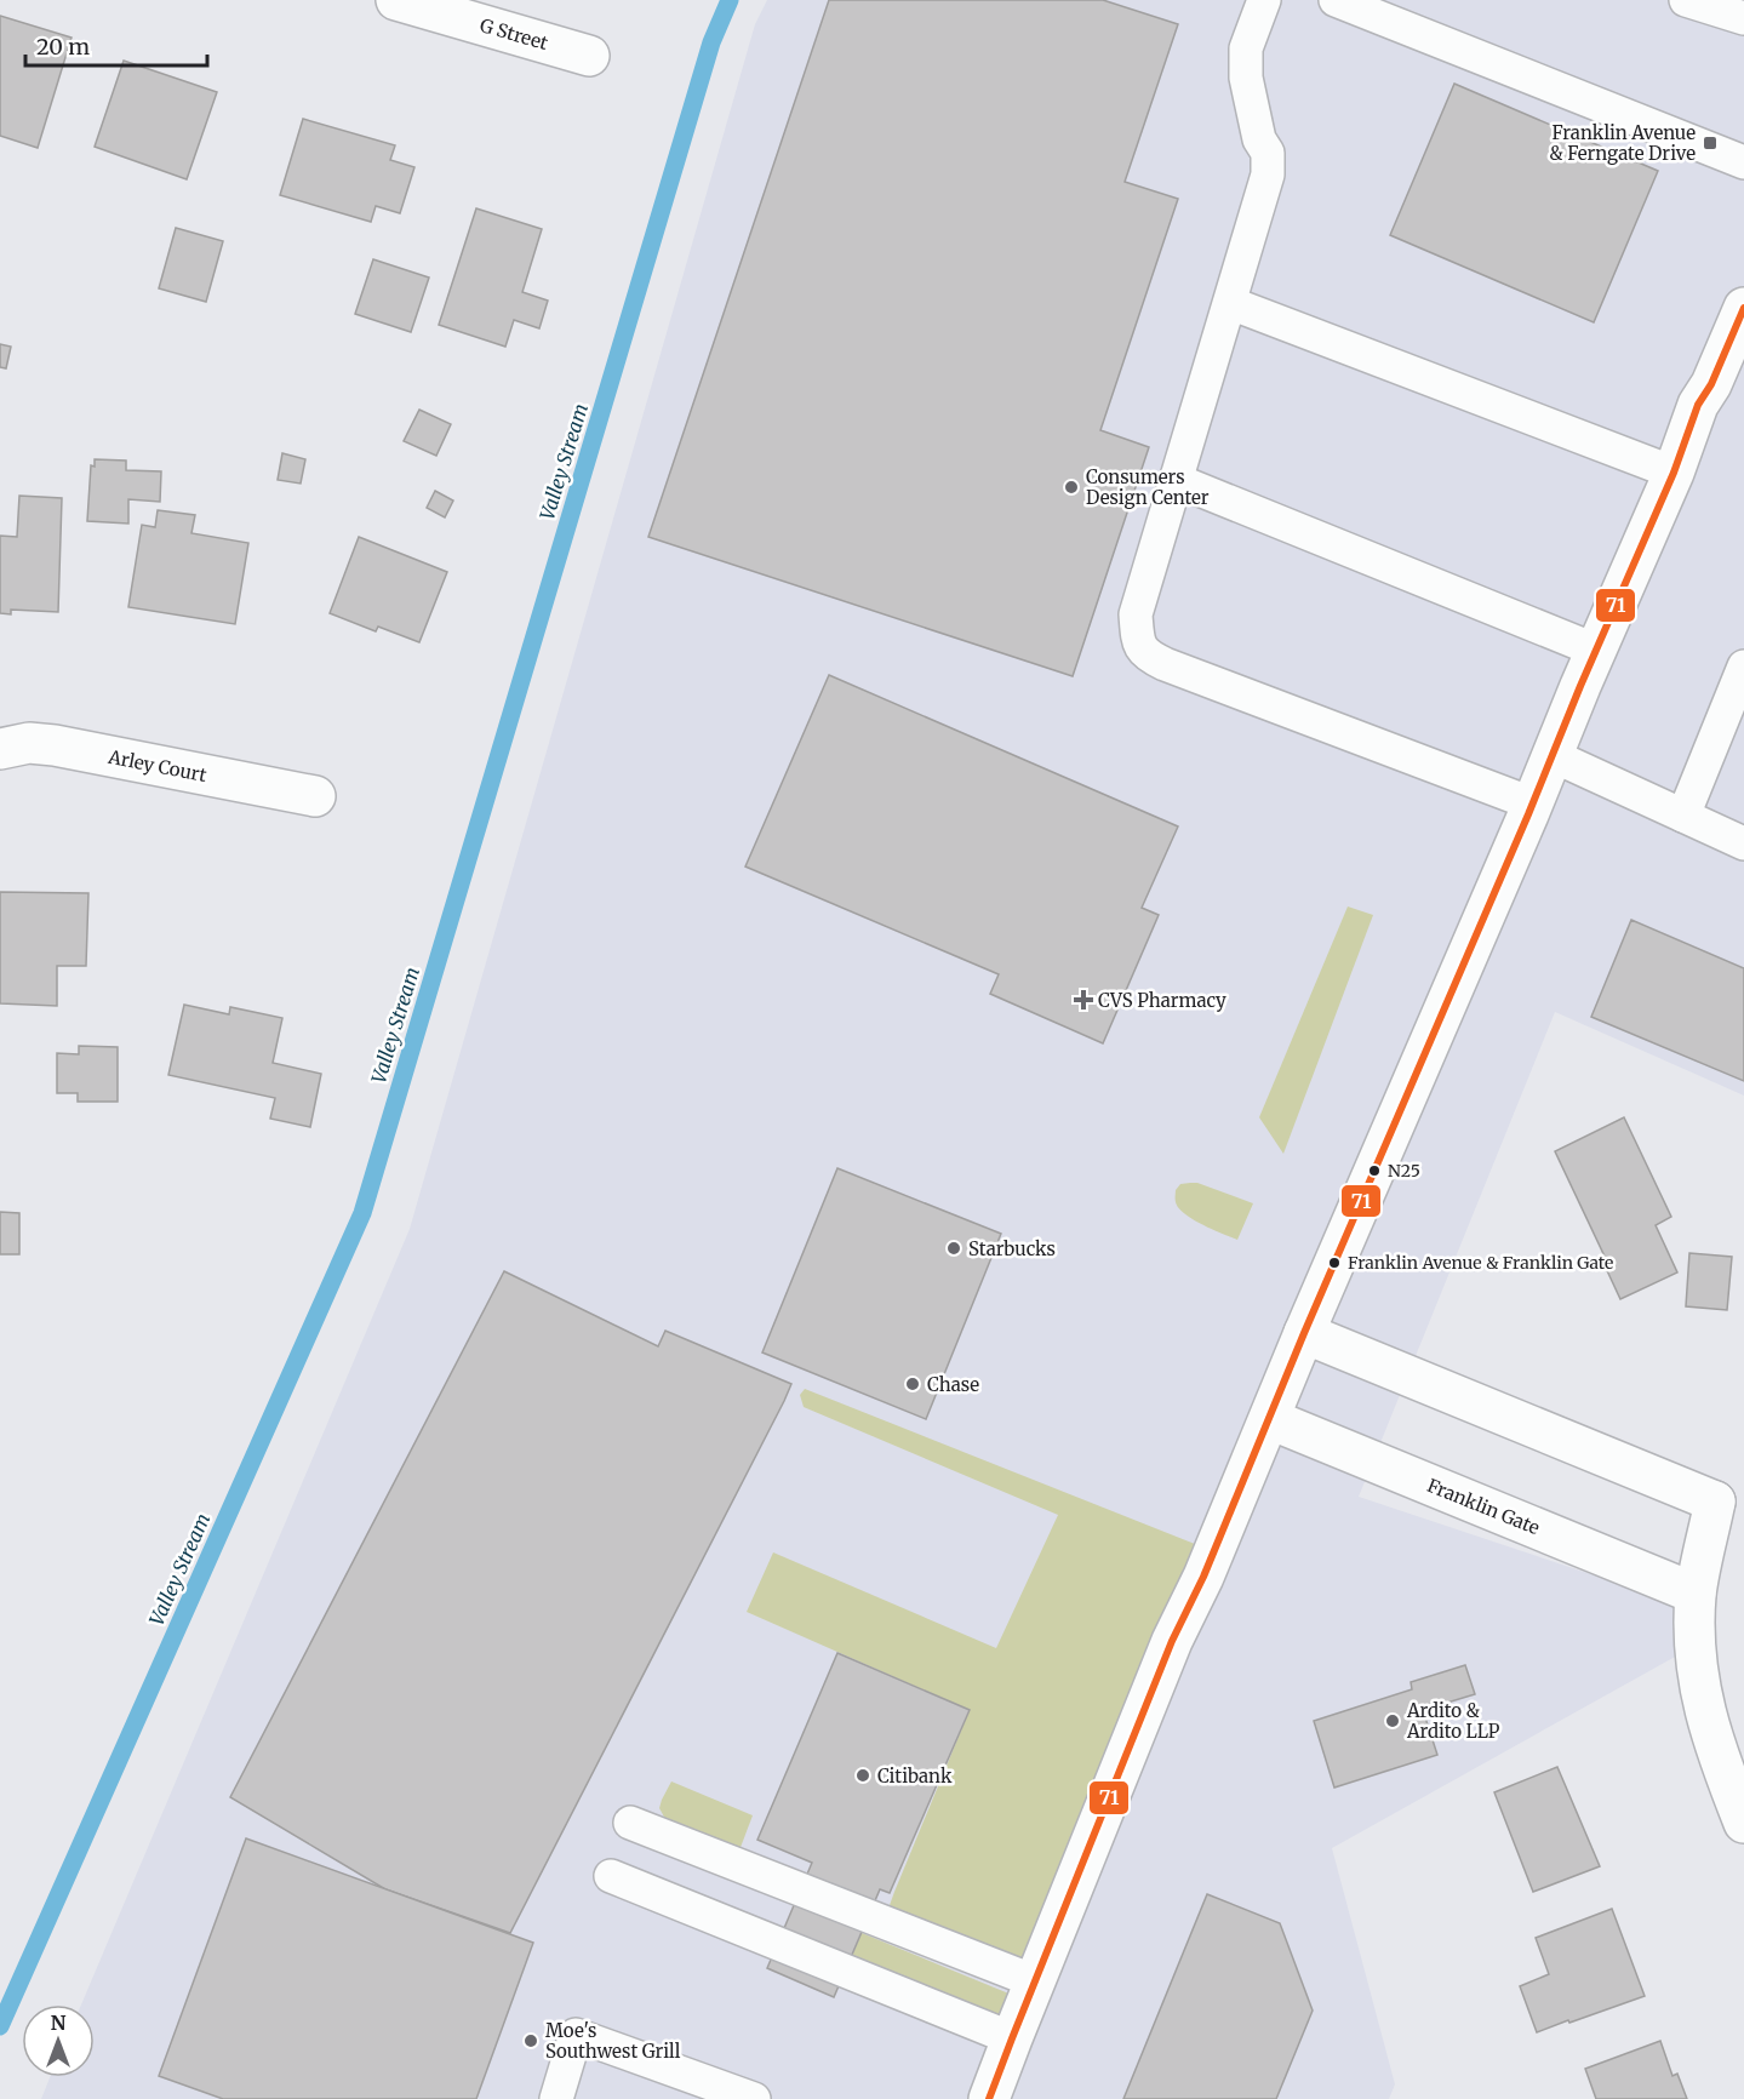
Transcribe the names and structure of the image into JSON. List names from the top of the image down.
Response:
{
  "streets": {
    "main road": ["G Street", "Arley Court", "Franklin Gate"]
  },
  "water": ["Valley Stream"],
  "places": {
    "transit": ["Franklin Avenue & Ferngate Drive"],
    "other": [
      "Consumers Design Center",
      "N25",
      "Starbucks",
      "Franklin Avenue & Franklin Gate",
      "Chase",
      "Ardito & Ardito LLP",
      "Citibank",
      "Moe's Southwest Grill"
    ],
    "health": ["CVS Pharmacy"]
  },
  "lines": ["transit line 71"],
  "scale_bar": "20 m",
  "north": "top"
}
